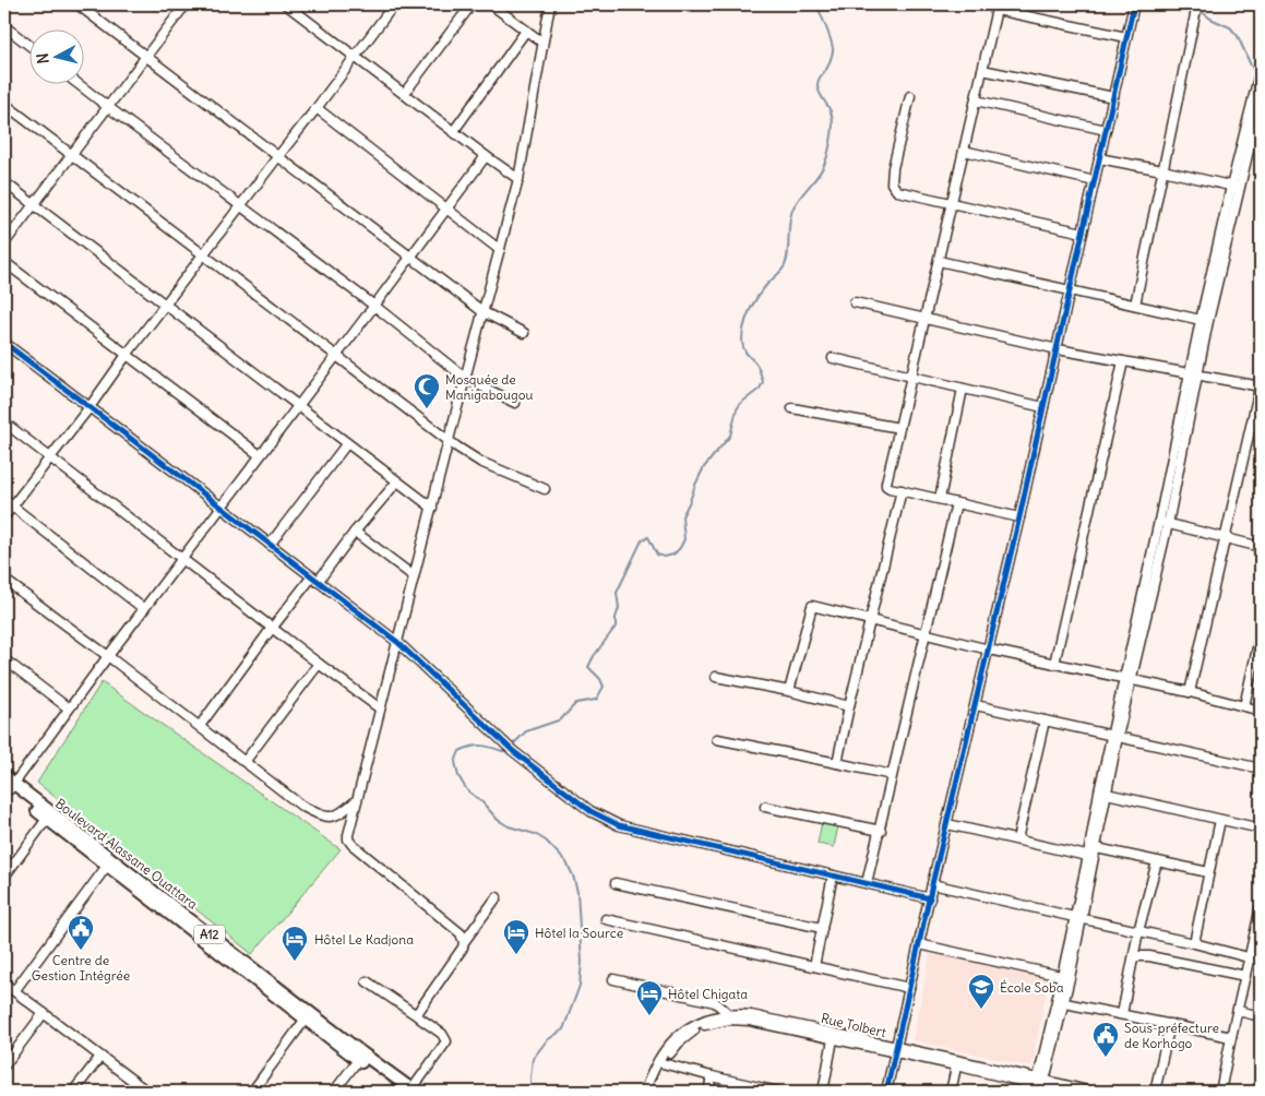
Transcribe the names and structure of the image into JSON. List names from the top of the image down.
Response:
{
  "streets": {
    "main road": ["Boulevard Alassane Ouattara", "A12"],
    "street": ["Rue Tolbert"]
  },
  "places": {
    "mosque": ["Mosquée de Manigabougou"],
    "public building": ["Centre de Gestion Intégrée", "Sous-préfecture de Korhogo"],
    "hotel": ["Hôtel la Source", "Hôtel Le Kadjona", "Hôtel Chigata"],
    "school or university": ["École Soba"]
  },
  "north": "left"
}
